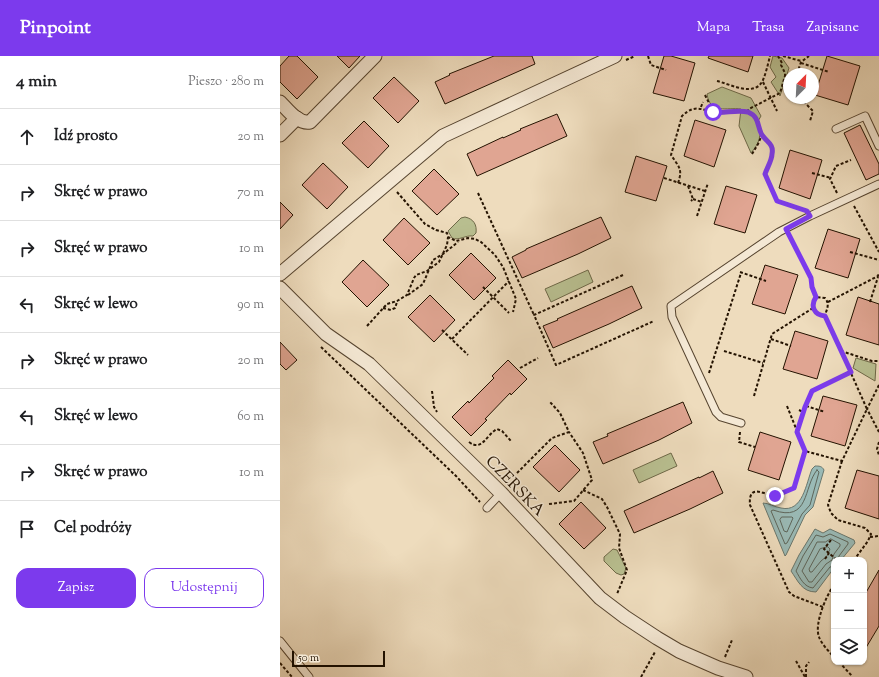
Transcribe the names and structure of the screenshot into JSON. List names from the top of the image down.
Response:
{
  "streets": {
    "street": ["CZERSKA"]
  },
  "scale_bar": "50 m",
  "north": "top right",
  "page": {
    "header": "Pinpoint",
    "nav": ["Mapa", "Trasa", "Zapisane"],
    "heading": ["4 min", "Pieszo · 280 m"],
    "list": [
      ["Idź prosto", "20 m"],
      ["Skręć w prawo", "70 m"],
      ["Skręć w prawo", "10 m"],
      ["Skręć w lewo", "90 m"],
      ["Skręć w prawo", "20 m"],
      ["Skręć w lewo", "60 m"],
      ["Skręć w prawo", "10 m"],
      "Cel podróży"
    ],
    "buttons": ["Zapisz", "Udostępnij"],
    "map_buttons": ["+", "−"],
    "scale": "50 m"
  }
}
